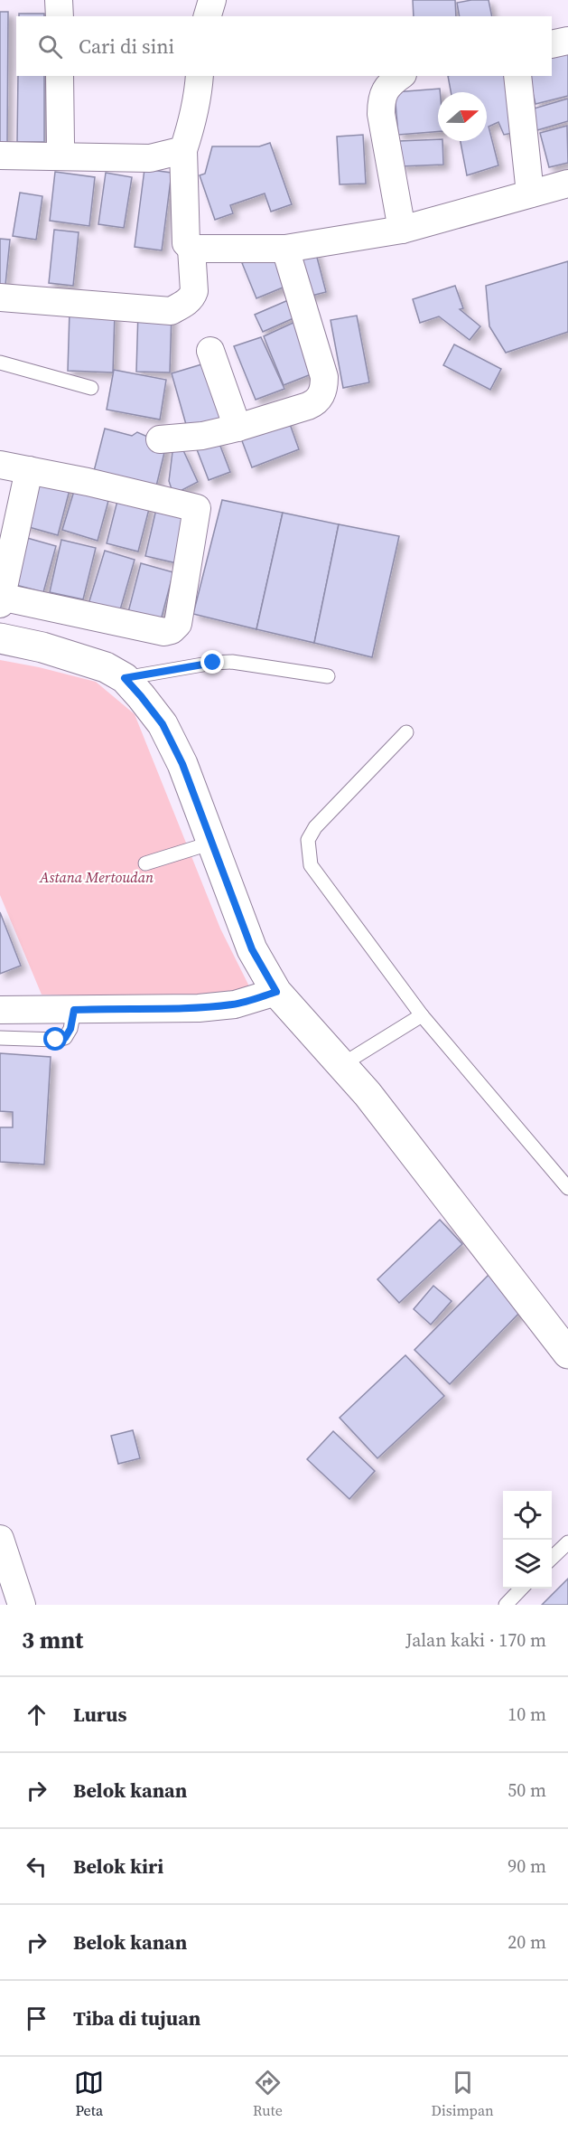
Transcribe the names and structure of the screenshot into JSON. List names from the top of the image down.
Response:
{
  "parks": ["Astana Mertoudan"],
  "north": "right",
  "page": {
    "search": "Cari di sini",
    "heading": ["3 mnt", "Jalan kaki · 170 m"],
    "list": [
      ["Lurus", "10 m"],
      ["Belok kanan", "50 m"],
      ["Belok kiri", "90 m"],
      ["Belok kanan", "20 m"],
      "Tiba di tujuan"
    ],
    "nav": ["Peta", "Rute", "Disimpan"]
  }
}
